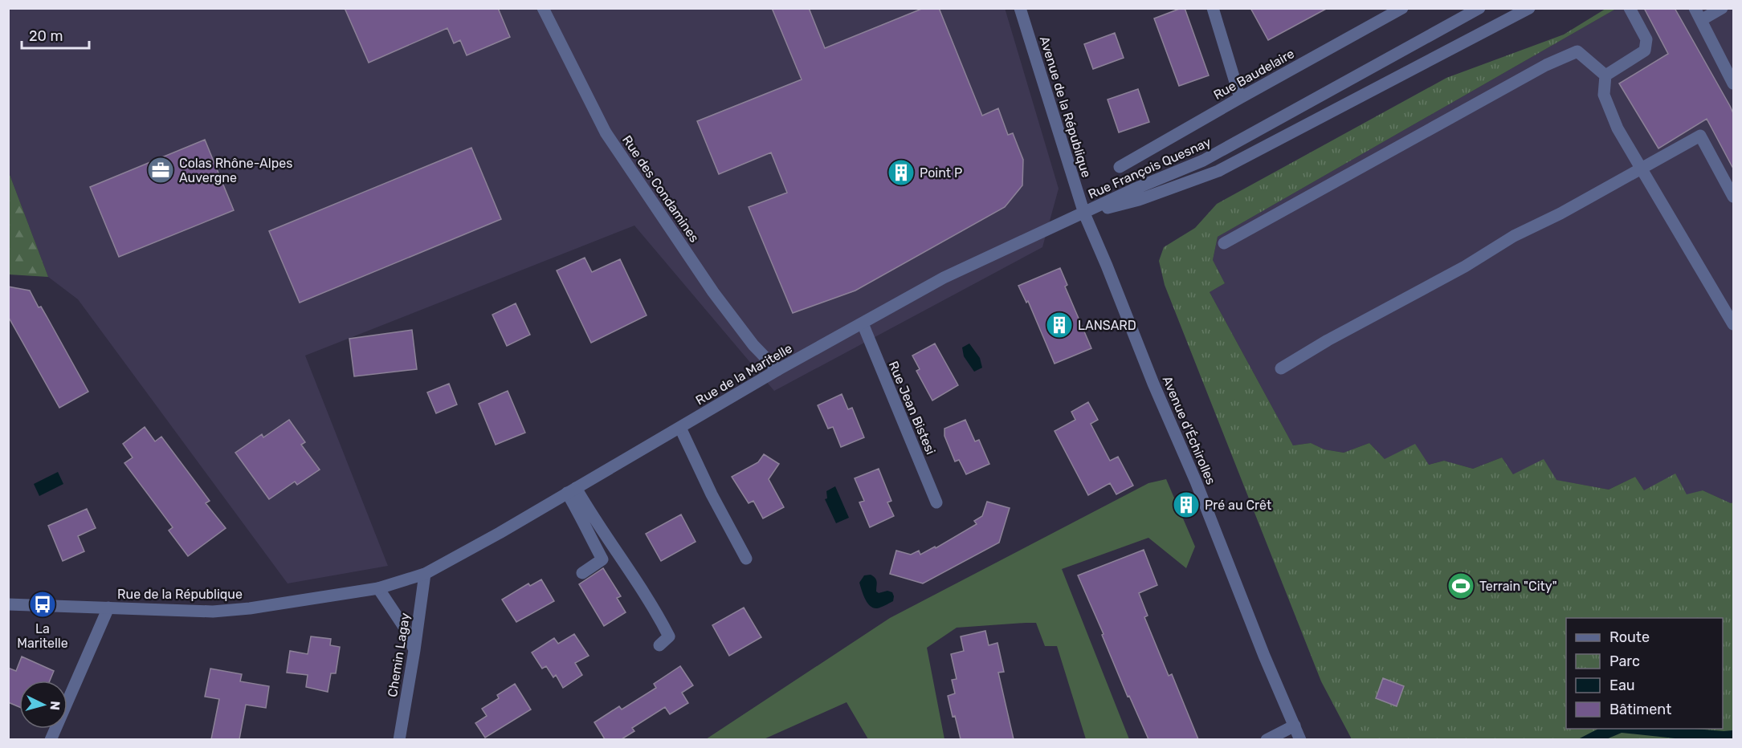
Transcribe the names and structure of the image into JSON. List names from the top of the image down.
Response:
{
  "streets": {
    "street": [
      "Rue Baudelaire",
      "Avenue de la République",
      "Rue François Quesnay",
      "Rue des Condamines",
      "Rue de la Maritelle",
      "Rue Jean Bistesi",
      "Avenue d'Échirolles",
      "Rue de la République",
      "Chemin Lagay"
    ]
  },
  "crossings": [
    ["Avenue de la République", "Rue François Quesnay"],
    ["Avenue de la République", "Rue de la Maritelle"],
    ["Avenue de la République", "Avenue d'Échirolles"],
    ["Rue François Quesnay", "Rue de la Maritelle"],
    ["Rue François Quesnay", "Avenue d'Échirolles"],
    ["Rue des Condamines", "Rue de la Maritelle"],
    ["Rue de la Maritelle", "Rue Jean Bistesi"],
    ["Rue de la Maritelle", "Avenue d'Échirolles"],
    ["Rue de la Maritelle", "Rue de la République"],
    ["Rue de la Maritelle", "Chemin Lagay"],
    ["Rue de la République", "Chemin Lagay"]
  ],
  "places": {
    "office": ["Colas Rhône-Alpes Auvergne"],
    "building": ["Point P", "LANSARD", "Pré au Crêt"],
    "sports": ["Terrain \"City\""],
    "bus stop": ["La Maritelle"]
  },
  "legend": [
    "Route",
    "Parc",
    "Eau",
    "Bâtiment"
  ],
  "scale_bar": "20 m",
  "north": "right"
}
